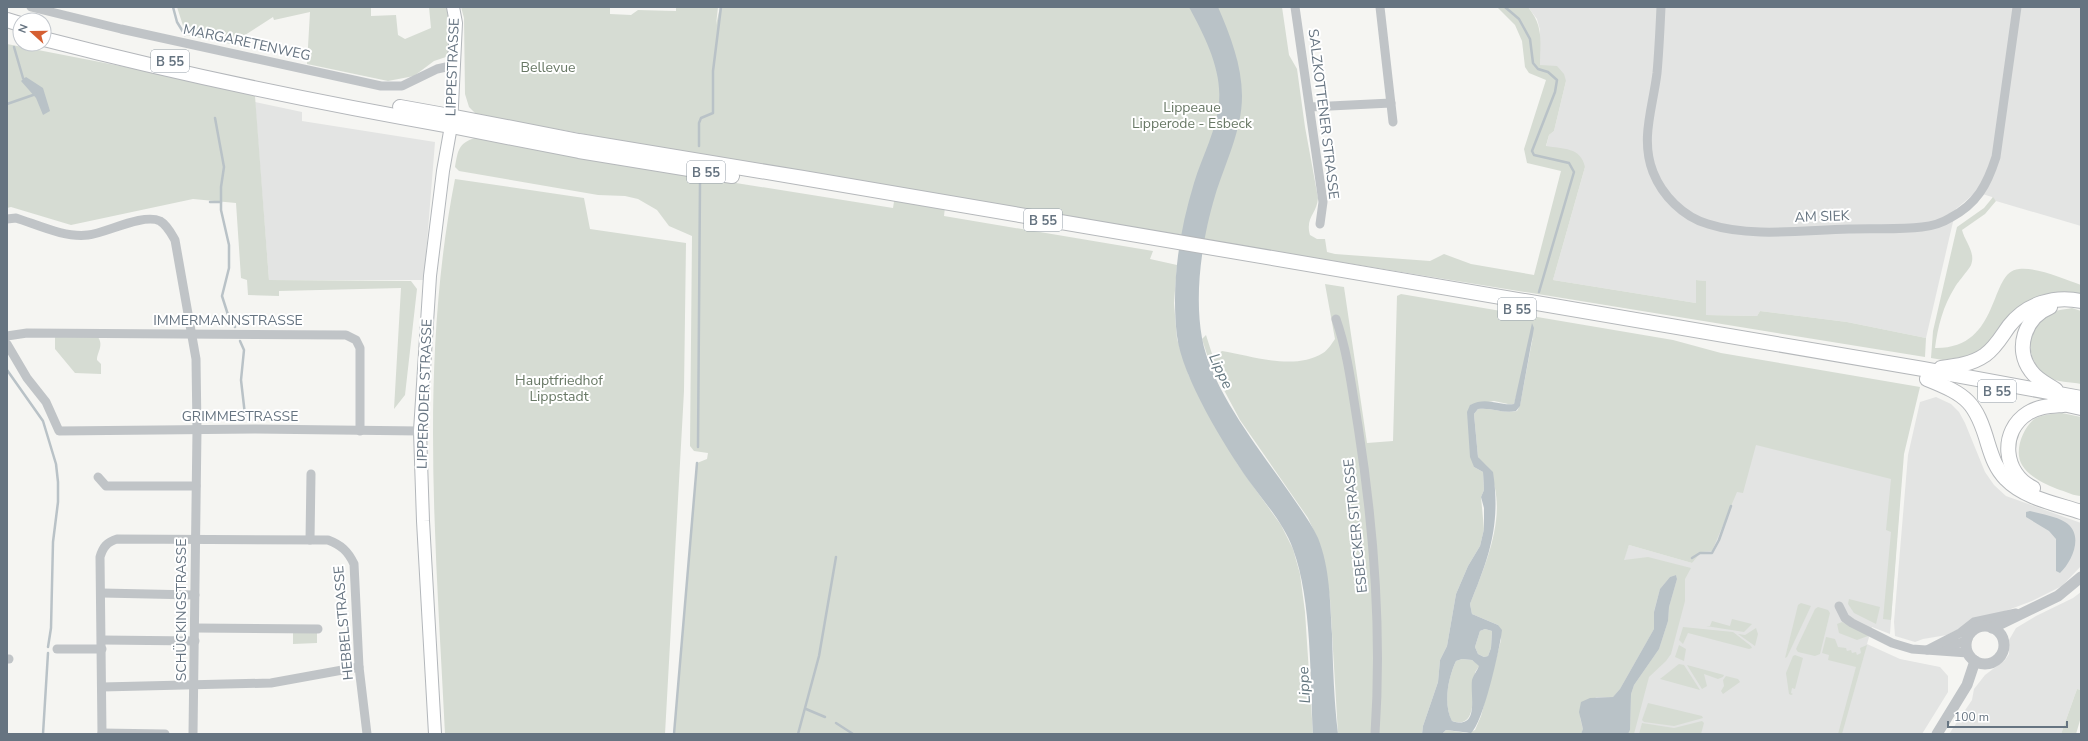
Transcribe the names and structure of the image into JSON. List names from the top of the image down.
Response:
{
  "streets": {
    "main road": ["B 55", "LIPPESTRASSE", "LIPPERODER STRASSE"],
    "street": [
      "MARGARETENWEG",
      "SALZKOTTENER STRASSE",
      "AM SIEK",
      "IMMERMANNSTRASSE",
      "GRIMMESTRASSE",
      "ESBECKER STRASSE",
      "SCHÜCKINGSTRASSE",
      "HEBBELSTRASSE"
    ]
  },
  "crossings": [
    ["MARGARETENWEG", "LIPPESTRASSE"],
    ["B 55", "LIPPESTRASSE"],
    ["B 55", "LIPPERODER STRASSE"],
    ["LIPPESTRASSE", "LIPPERODER STRASSE"],
    ["IMMERMANNSTRASSE", "GRIMMESTRASSE"],
    ["IMMERMANNSTRASSE", "SCHÜCKINGSTRASSE"],
    ["LIPPERODER STRASSE", "GRIMMESTRASSE"],
    ["GRIMMESTRASSE", "SCHÜCKINGSTRASSE"],
    ["SCHÜCKINGSTRASSE", "HEBBELSTRASSE"]
  ],
  "water": ["Lippe"],
  "parks": ["Bellevue", "Lippeaue Lipperode - Esbeck", "Hauptfriedhof Lippstadt"],
  "scale_bar": "100 m",
  "north": "left"
}
